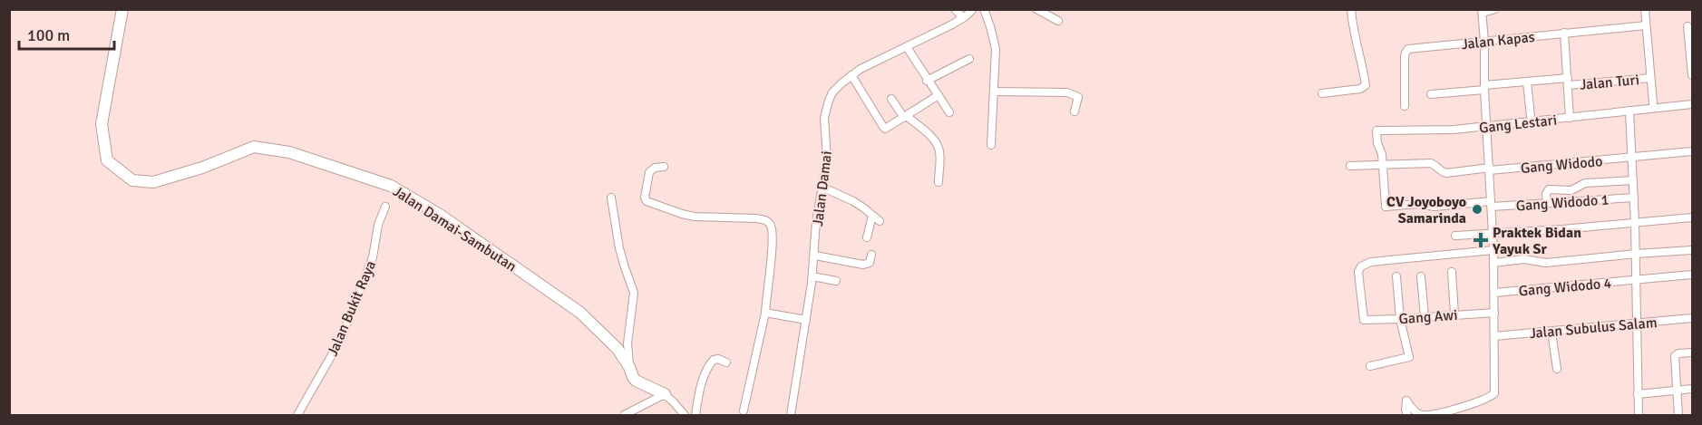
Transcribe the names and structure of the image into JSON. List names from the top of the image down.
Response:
{
  "streets": {
    "street": [
      "Jalan Kapas",
      "Jalan Turi",
      "Gang Lestari",
      "Gang Widodo",
      "Jalan Damai",
      "Gang Widodo 1",
      "Jalan Damai-Sambutan",
      "Gang Widodo 4",
      "Jalan Bukit Raya",
      "Gang Awi",
      "Jalan Subulus Salam"
    ]
  },
  "crossings": [
    ["Gang Lestari", "Gang Widodo"],
    ["Gang Lestari", "Gang Widodo 1"],
    ["Gang Widodo", "Gang Widodo 1"]
  ],
  "places": {
    "other": ["CV Joyoboyo Samarinda"],
    "health": ["Praktek Bidan Yayuk Sr"]
  },
  "scale_bar": "100 m"
}
